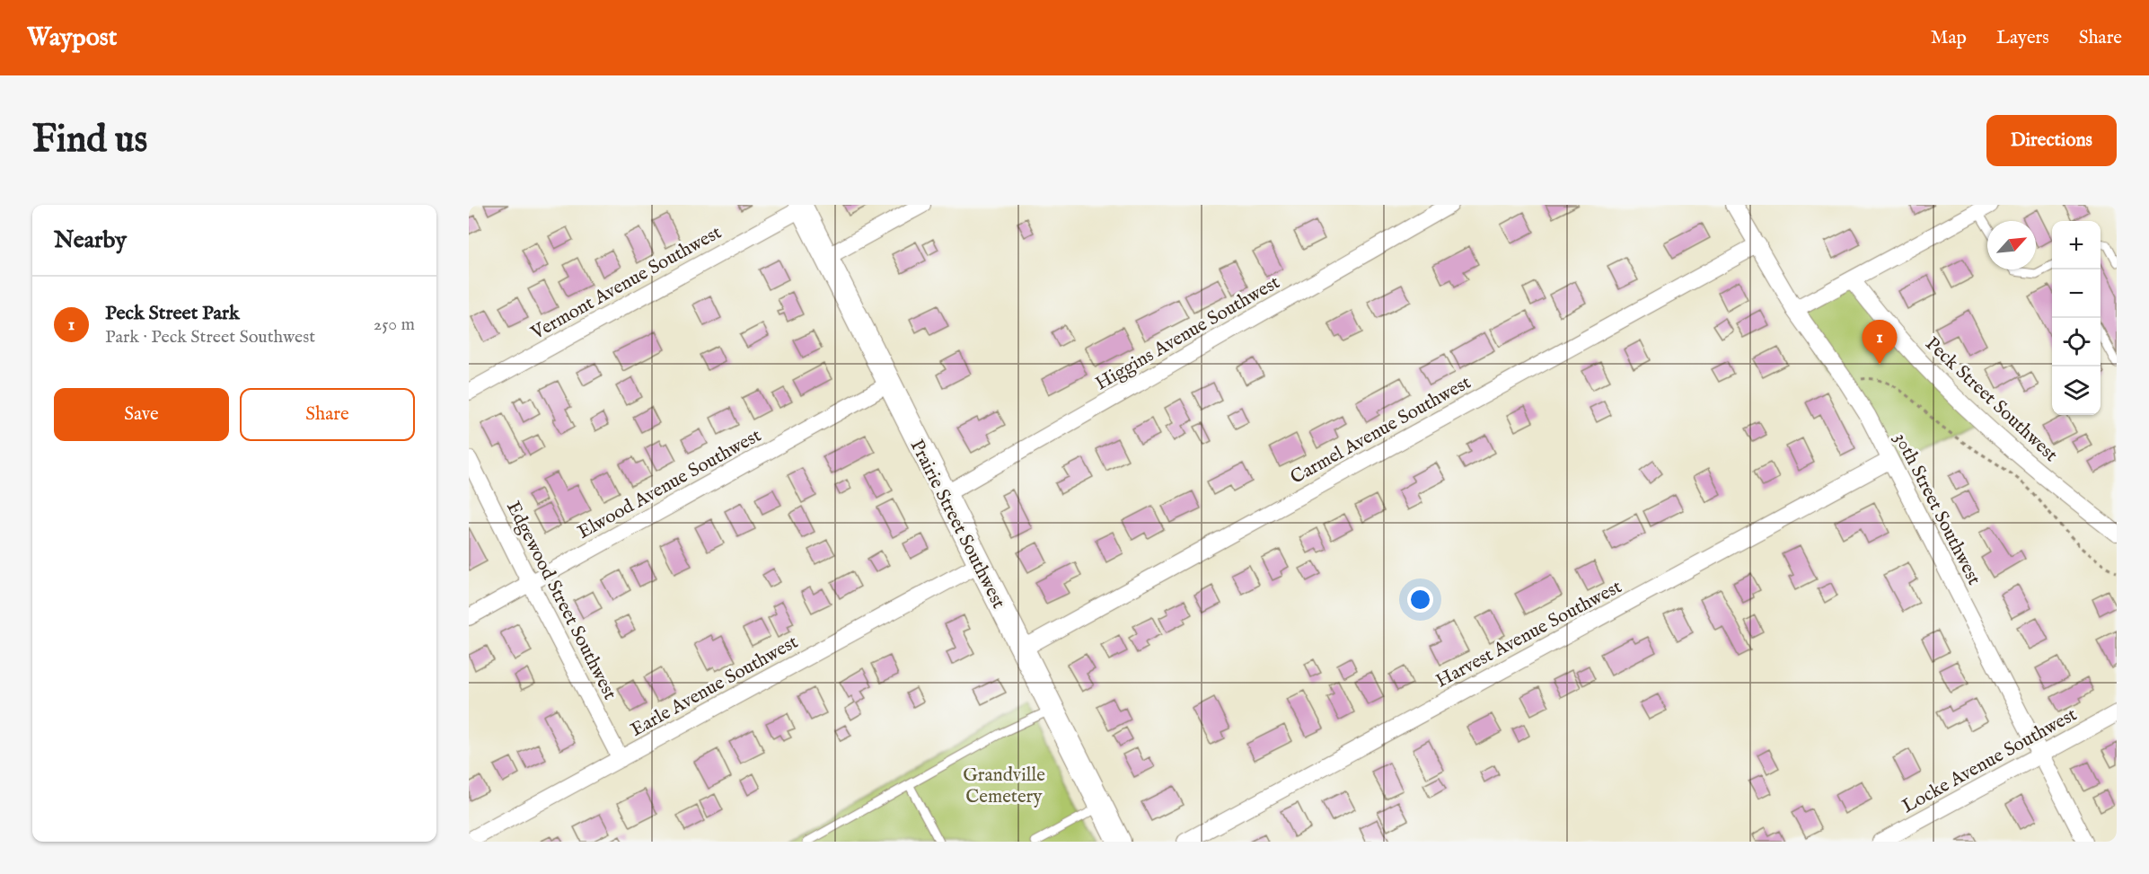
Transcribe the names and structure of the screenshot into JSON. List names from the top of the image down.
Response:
{
  "streets": {
    "street": [
      "Vermont Avenue Southwest",
      "Higgins Avenue Southwest",
      "Peck Street Southwest",
      "Carmel Avenue Southwest",
      "Elwood Avenue Southwest",
      "30th Street Southwest",
      "Prairie Street Southwest",
      "Edgewood Street Southwest",
      "Harvest Avenue Southwest",
      "Earle Avenue Southwest",
      "Locke Avenue Southwest"
    ]
  },
  "crossings": [
    ["Vermont Avenue Southwest", "Prairie Street Southwest"],
    ["Higgins Avenue Southwest", "Prairie Street Southwest"],
    ["Carmel Avenue Southwest", "30th Street Southwest"],
    ["Carmel Avenue Southwest", "Prairie Street Southwest"],
    ["Elwood Avenue Southwest", "Prairie Street Southwest"],
    ["Elwood Avenue Southwest", "Edgewood Street Southwest"],
    ["30th Street Southwest", "Harvest Avenue Southwest"],
    ["30th Street Southwest", "Locke Avenue Southwest"],
    ["Prairie Street Southwest", "Earle Avenue Southwest"],
    ["Edgewood Street Southwest", "Earle Avenue Southwest"]
  ],
  "parks": ["Grandville Cemetery"],
  "north": "top right",
  "page": {
    "header": "Waypost",
    "nav": ["Map", "Layers", "Share"],
    "buttons": [
      "Directions",
      ["Save", "Share"]
    ],
    "title": "Find us",
    "heading": "Nearby",
    "map_buttons": ["+", "−"],
    "list": [
      {
        "mark": "1",
        "name": "Peck Street Park",
        "note": "Park · Peck Street Southwest",
        "value": "250 m"
      }
    ],
    "pins": "1"
  }
}
